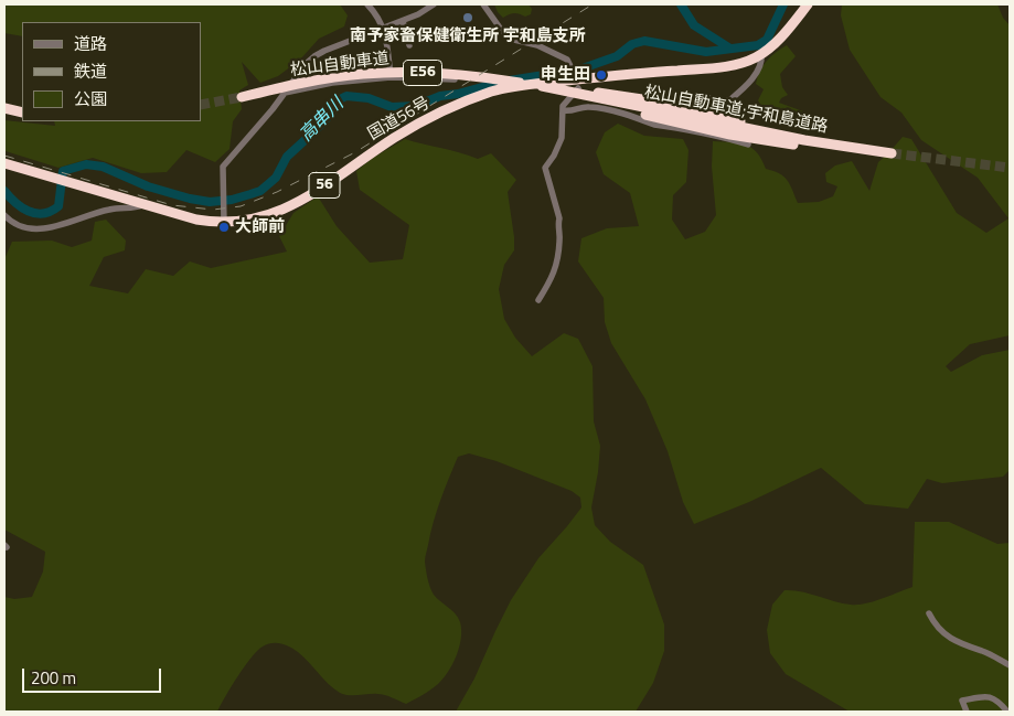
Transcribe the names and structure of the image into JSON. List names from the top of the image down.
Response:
{
  "streets": {
    "highway": [
      "松山自動車道",
      "E56",
      "松山自動車道;宇和島道路",
      "国道56号",
      "56"
    ]
  },
  "crossings": [
    ["松山自動車道", "松山自動車道;宇和島道路"],
    ["松山自動車道", "国道56号"],
    ["松山自動車道;宇和島道路", "国道56号"]
  ],
  "water": ["高串川"],
  "places": ["南予家畜保健衛生所 宇和島支所", "申生田", "大師前"],
  "legend": ["道路", "鉄道", "公園"],
  "scale_bar": "200 m"
}
